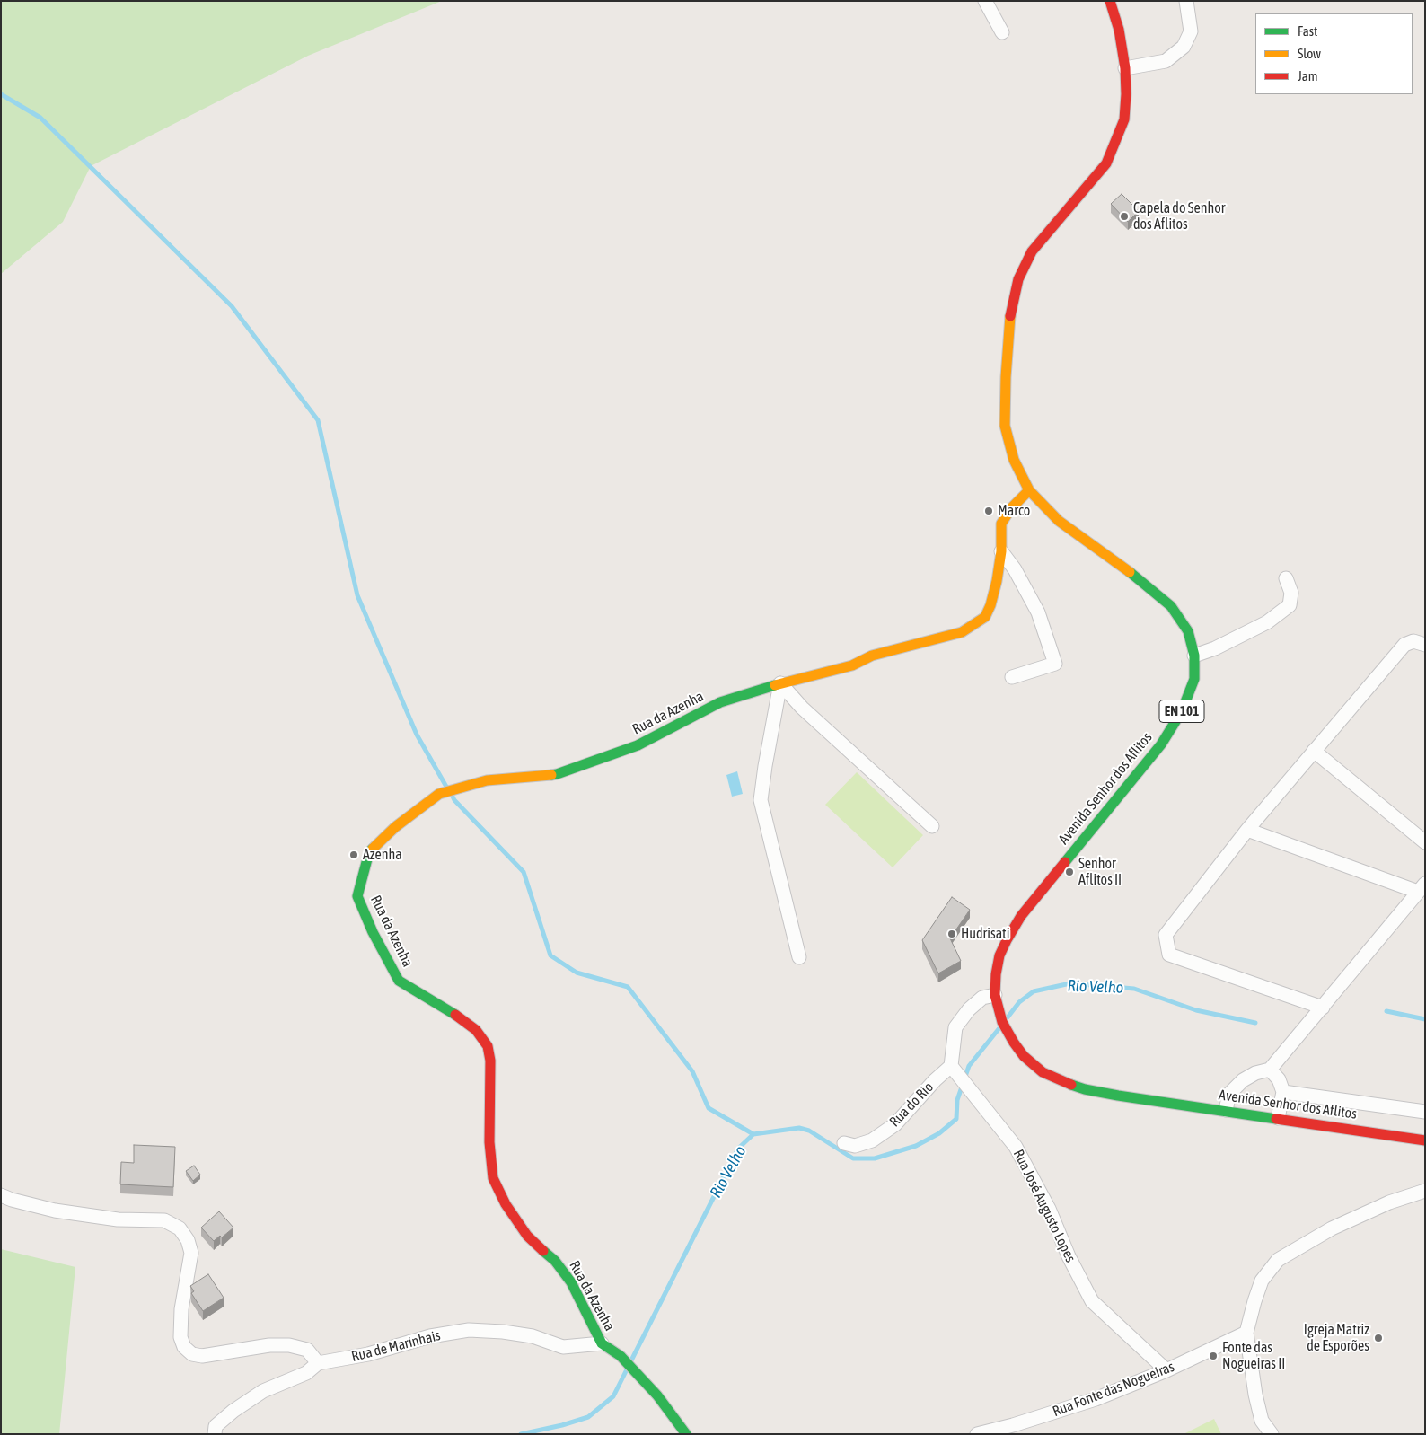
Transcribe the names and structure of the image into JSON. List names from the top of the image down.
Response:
{
  "streets": {
    "main road": ["EN 101", "Rua da Azenha", "Avenida Senhor dos Aflitos"],
    "street": [
      "Rua do Rio",
      "Rua José Augusto Lopes",
      "Rua de Marinhais",
      "Rua Fonte das Nogueiras"
    ]
  },
  "crossings": [
    ["Rua da Azenha", "Avenida Senhor dos Aflitos"],
    ["Rua da Azenha", "Rua de Marinhais"],
    ["Rua do Rio", "Rua José Augusto Lopes"],
    ["Rua José Augusto Lopes", "Rua Fonte das Nogueiras"]
  ],
  "water": ["Rio Velho"],
  "places": [
    "Capela do Senhor dos Aflitos",
    "Marco",
    "Azenha",
    "Senhor Aflitos II",
    "Hudrisati",
    "Igreja Matriz de Esporões",
    "Fonte das Nogueiras II"
  ],
  "legend": ["Fast", "Slow", "Jam"]
}
